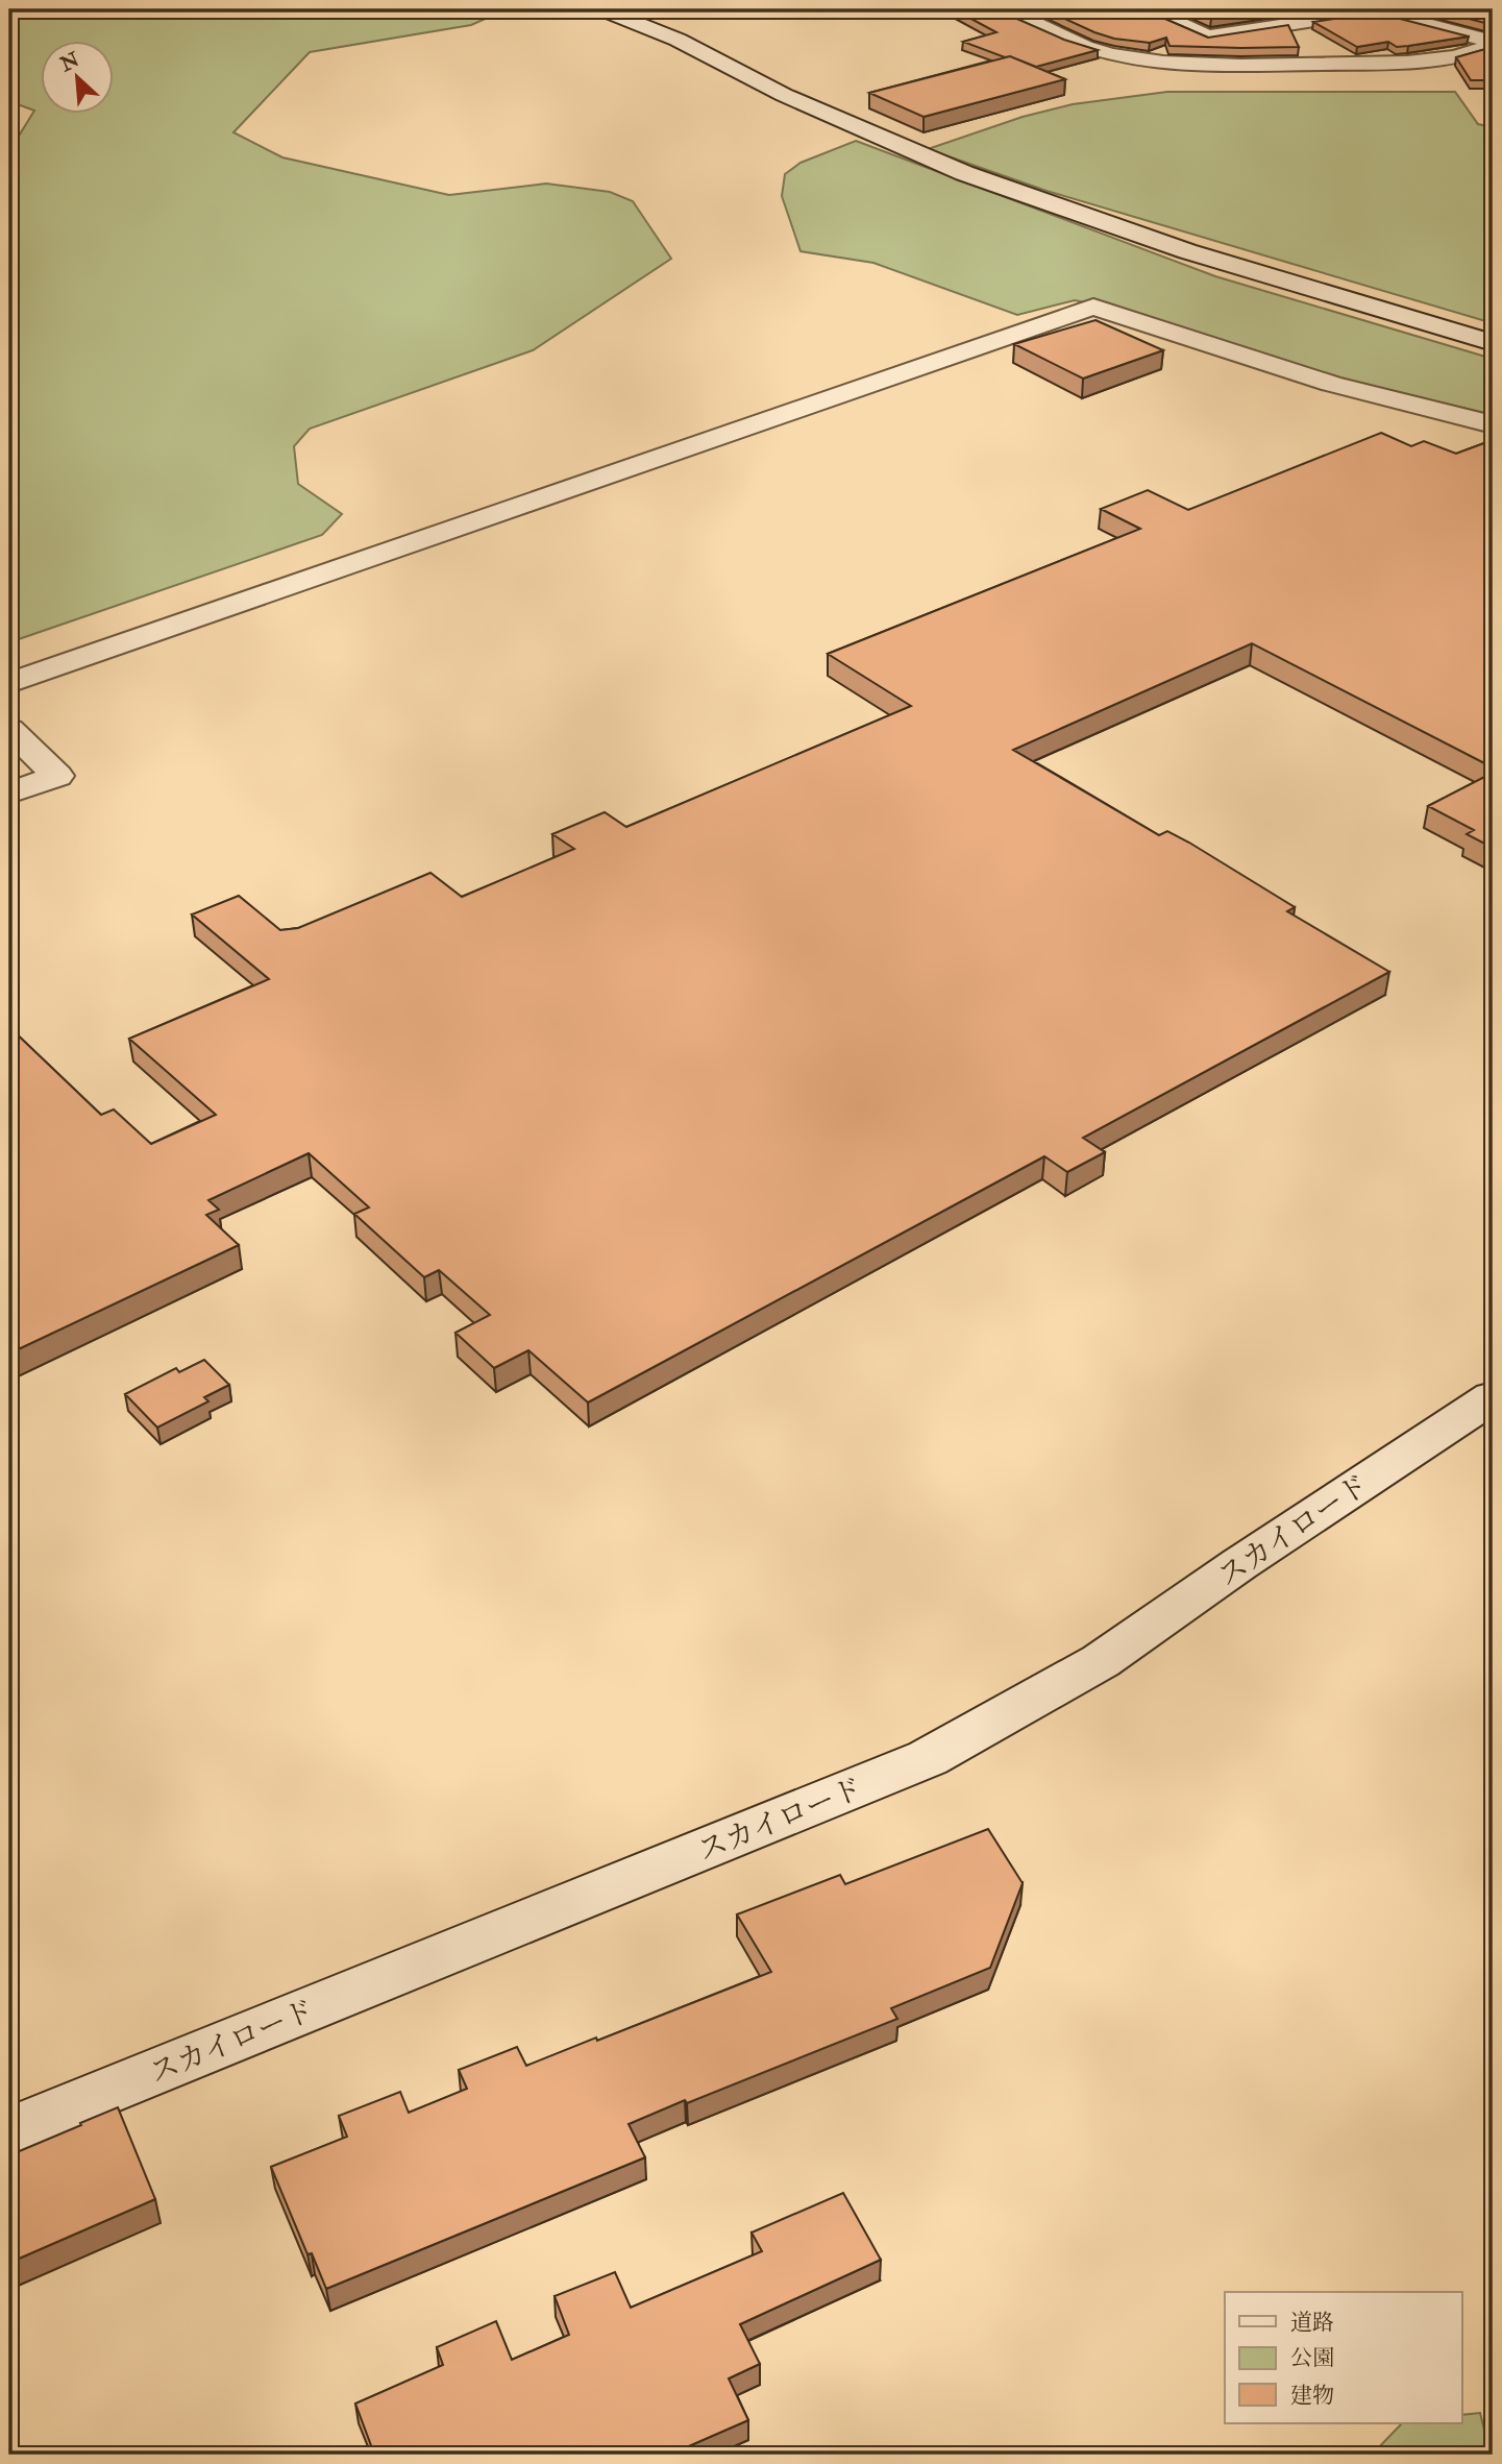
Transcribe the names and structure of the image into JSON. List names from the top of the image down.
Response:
{
  "streets": {
    "street": ["スカイロード"]
  },
  "legend": ["道路", "公園", "建物"],
  "north": "top left"
}
